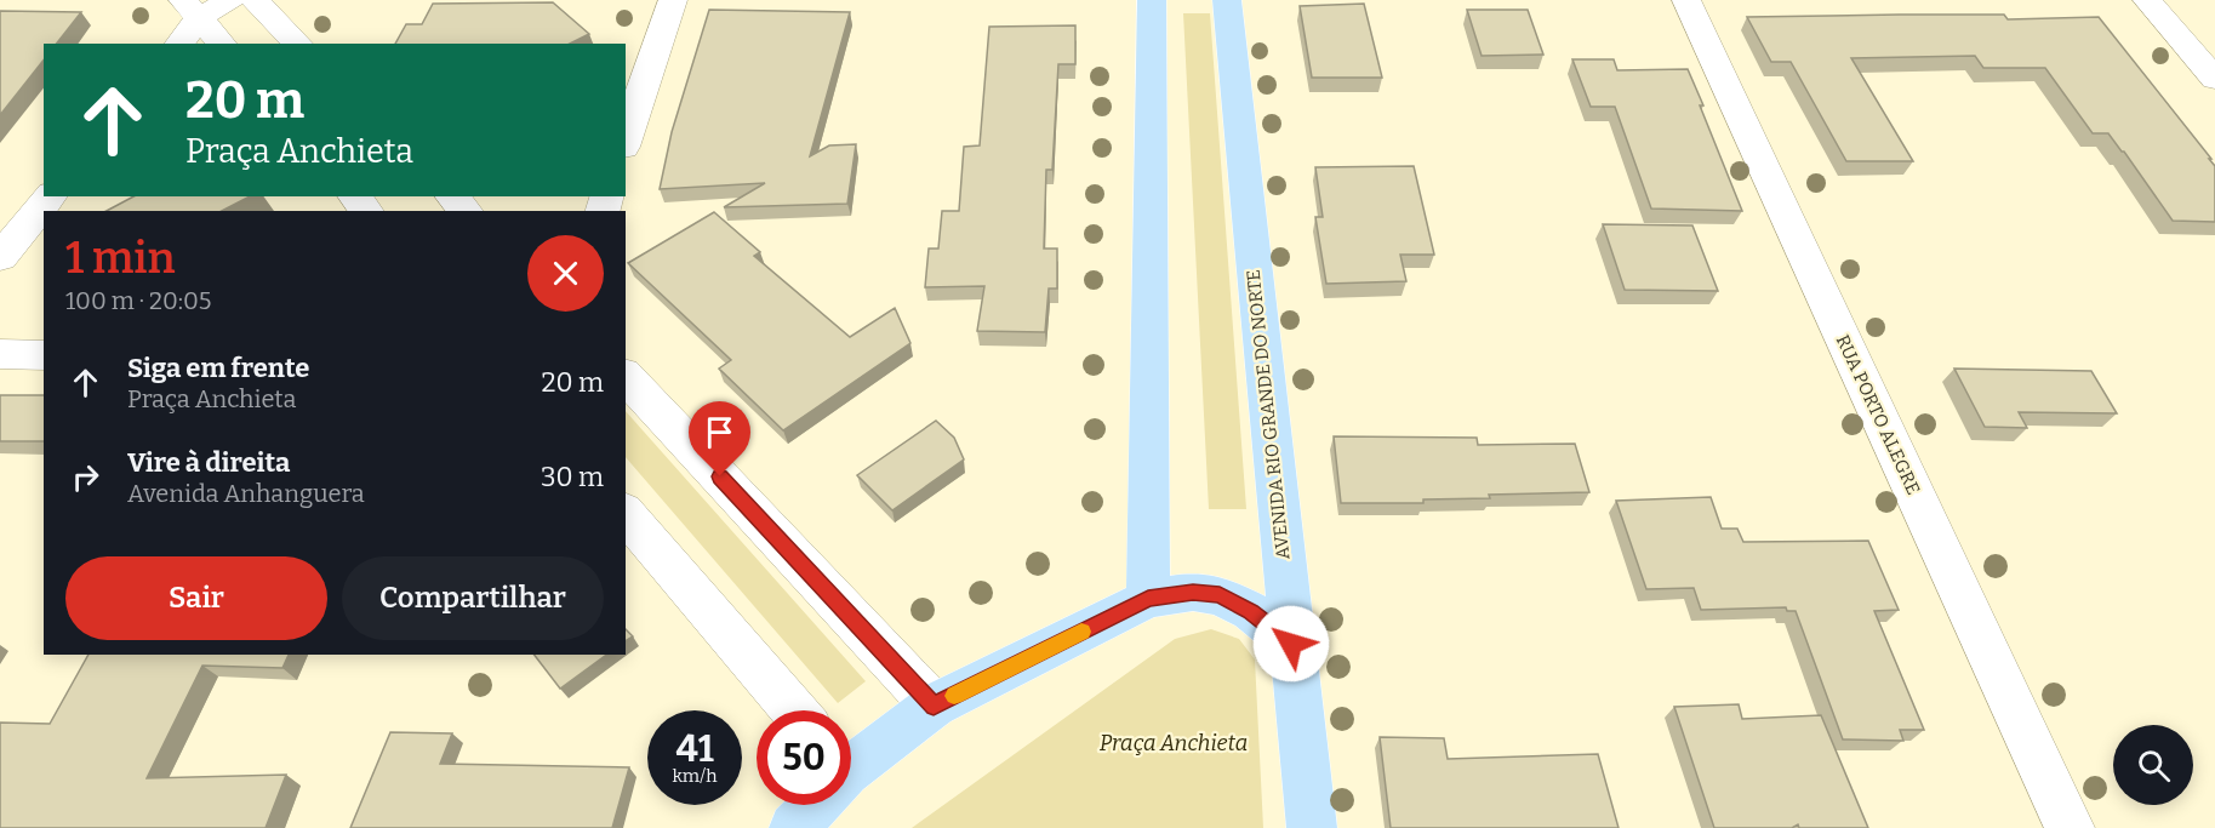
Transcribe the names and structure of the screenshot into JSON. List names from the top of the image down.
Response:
{
  "streets": {
    "main road": ["AVENIDA RIO GRANDE DO NORTE"],
    "street": ["RUA PORTO ALEGRE"]
  },
  "parks": ["Praça Anchieta"],
  "page": {
    "turn": ["20 m", "Praça Anchieta"],
    "heading": ["1 min", "100 m · 20:05"],
    "list": [
      {
        "name": "Siga em frente",
        "note": "Praça Anchieta",
        "value": "20 m"
      },
      {
        "name": "Vire à direita",
        "note": "Avenida Anhanguera",
        "value": "30 m"
      }
    ],
    "buttons": ["Sair", "Compartilhar"],
    "speed": "41 km/h",
    "limit": "50"
  }
}
